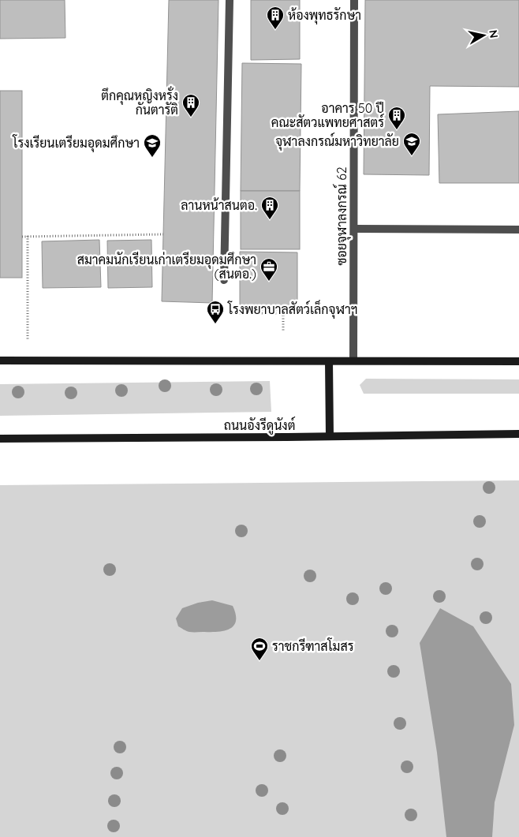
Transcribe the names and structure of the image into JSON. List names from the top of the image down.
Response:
{
  "streets": {
    "main road": ["ถนนอังรีดูนังต์"],
    "street": ["ซอยจุฬาลงกรณ์ 62"]
  },
  "places": {
    "building": [
      "ห้องพุทธรักษา",
      "ตึกคุณหญิงหรั่ง กันตารัติ",
      "อาคาร 50 ปี คณะสัตวแพทยศาสตร์",
      "ลานหน้าสนตอ."
    ],
    "school or university": ["จุฬาลงกรณ์มหาวิทยาลัย", "โรงเรียนเตรียมอุดมศึกษา"],
    "office": ["สมาคมนักเรียนเก่าเตรียมอุดมศึกษา (สนตอ.)"],
    "bus stop": ["โรงพยาบาลสัตว์เล็กจุฬาฯ"],
    "sports": ["ราชกรีฑาสโมสร"]
  },
  "north": "right"
}
